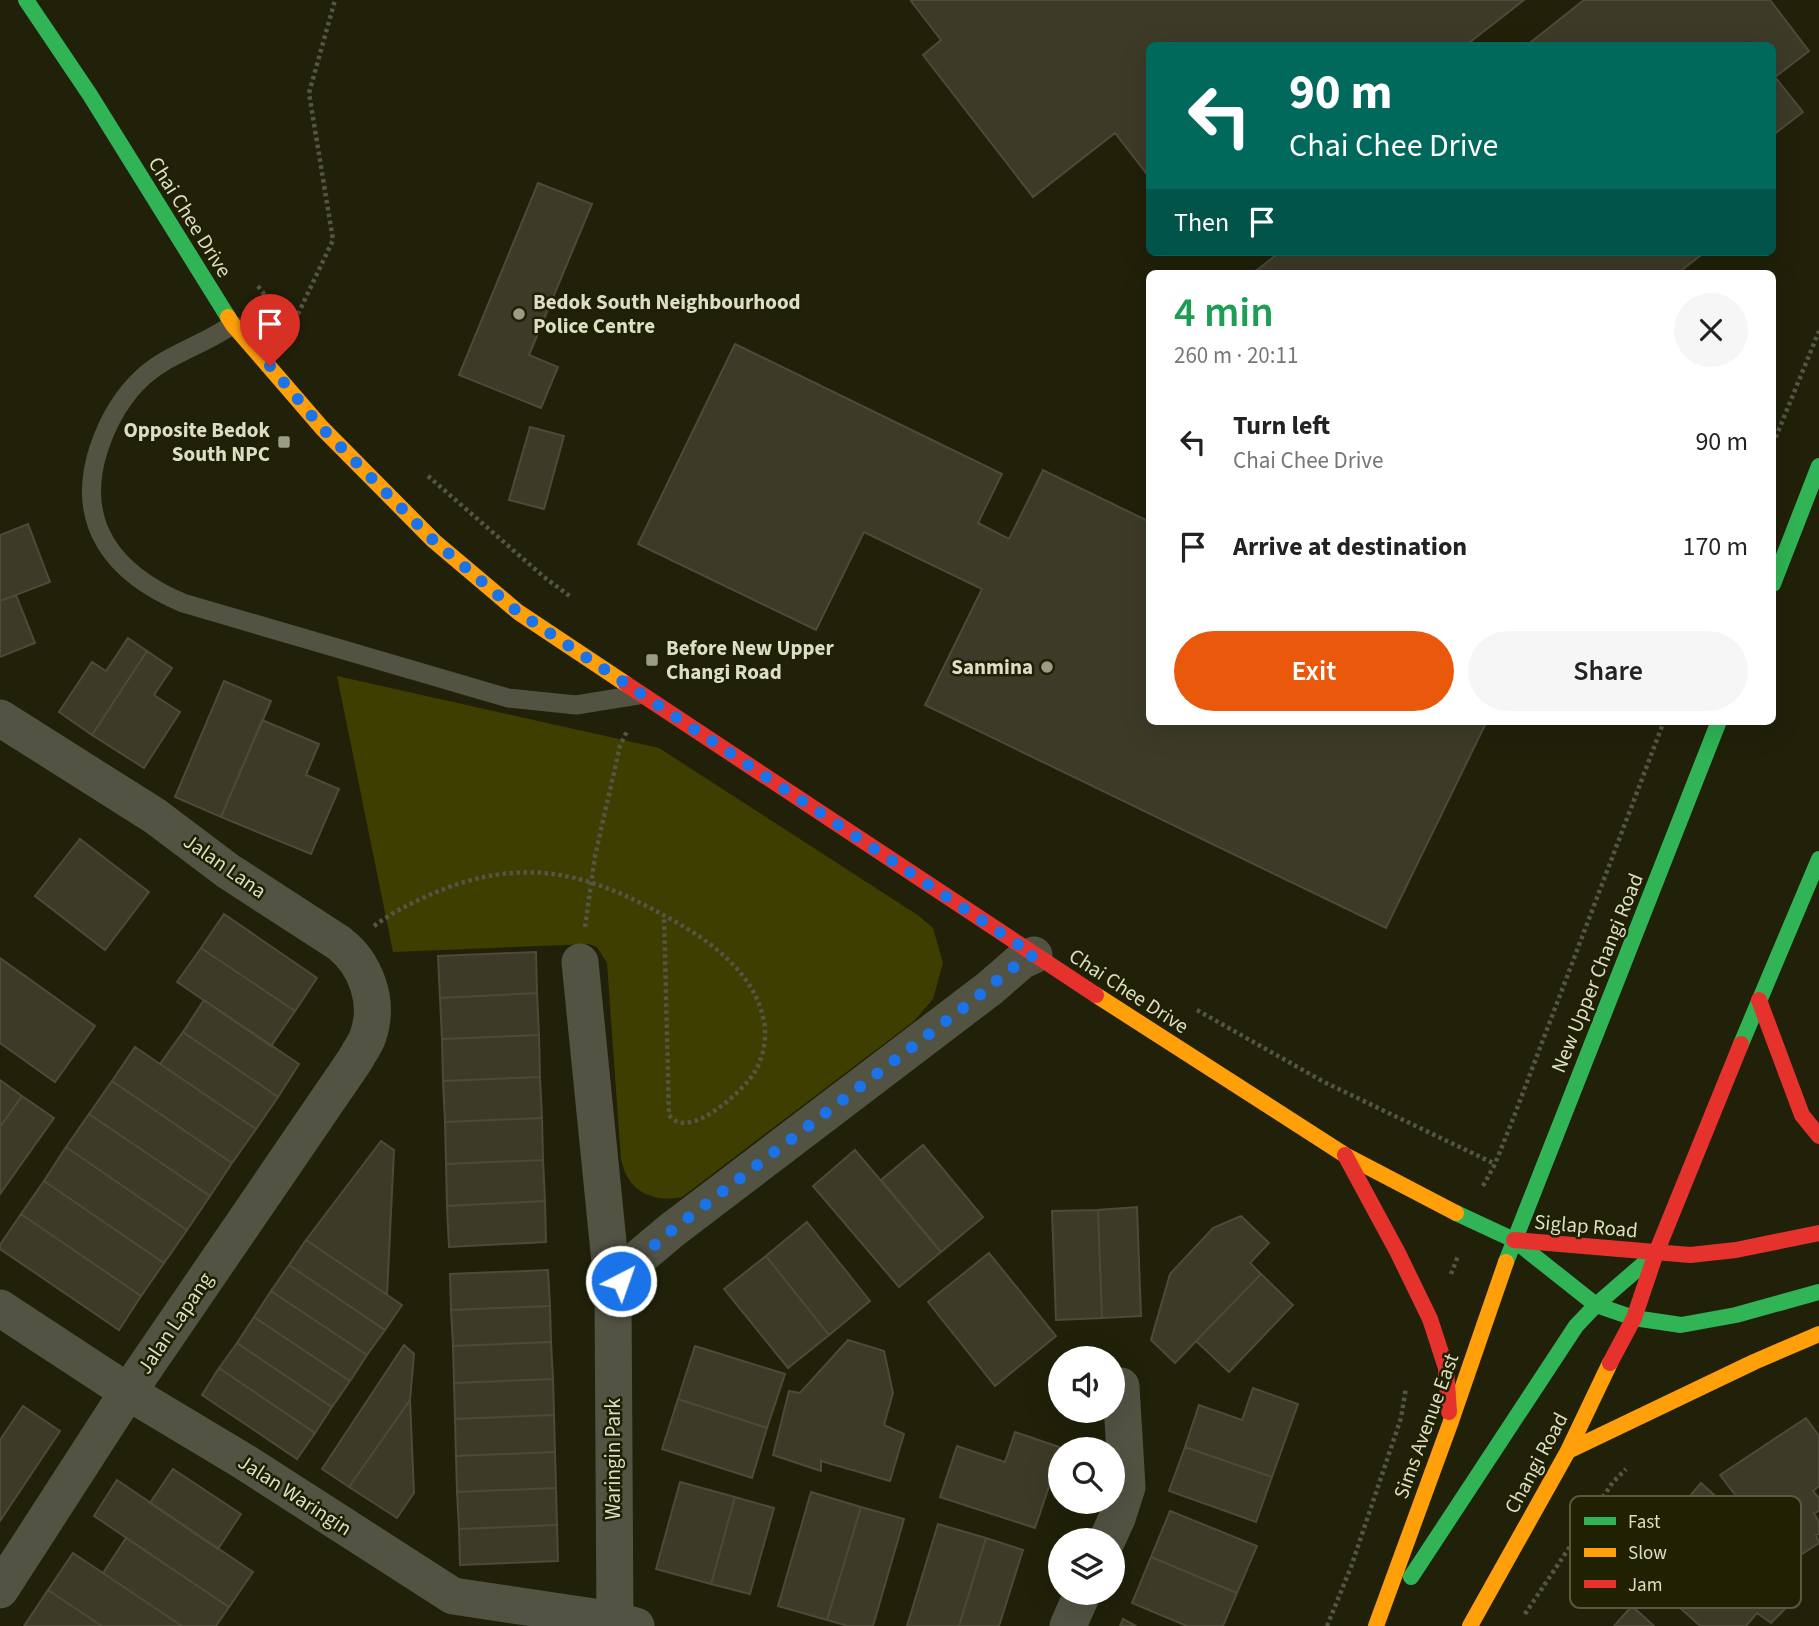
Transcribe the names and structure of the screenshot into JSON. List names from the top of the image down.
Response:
{
  "streets": {
    "main road": [
      "Chai Chee Drive",
      "New Upper Changi Road",
      "Siglap Road",
      "Sims Avenue East",
      "Changi Road"
    ],
    "street": [
      "Jalan Lana",
      "Jalan Lapang",
      "Waringin Park",
      "Jalan Waringin"
    ]
  },
  "crossings": [
    ["Chai Chee Drive", "New Upper Changi Road"],
    ["Chai Chee Drive", "Siglap Road"],
    ["Chai Chee Drive", "Sims Avenue East"],
    ["Jalan Lana", "Jalan Lapang"],
    ["New Upper Changi Road", "Siglap Road"],
    ["New Upper Changi Road", "Sims Avenue East"],
    ["Siglap Road", "Sims Avenue East"],
    ["Siglap Road", "Changi Road"],
    ["Jalan Lapang", "Jalan Waringin"],
    ["Waringin Park", "Jalan Waringin"]
  ],
  "places": {
    "other": ["Bedok South Neighbourhood Police Centre", "Sanmina"],
    "transit": ["Opposite Bedok South NPC", "Before New Upper Changi Road"]
  },
  "legend": ["Fast", "Slow", "Jam"],
  "page": {
    "turn": ["90 m", "Chai Chee Drive"],
    "then": "Then",
    "heading": ["4 min", "260 m · 20:11"],
    "list": [
      {
        "name": "Turn left",
        "note": "Chai Chee Drive",
        "value": "90 m"
      },
      {
        "name": "Arrive at destination",
        "value": "170 m"
      }
    ],
    "buttons": ["Exit", "Share"]
  }
}
